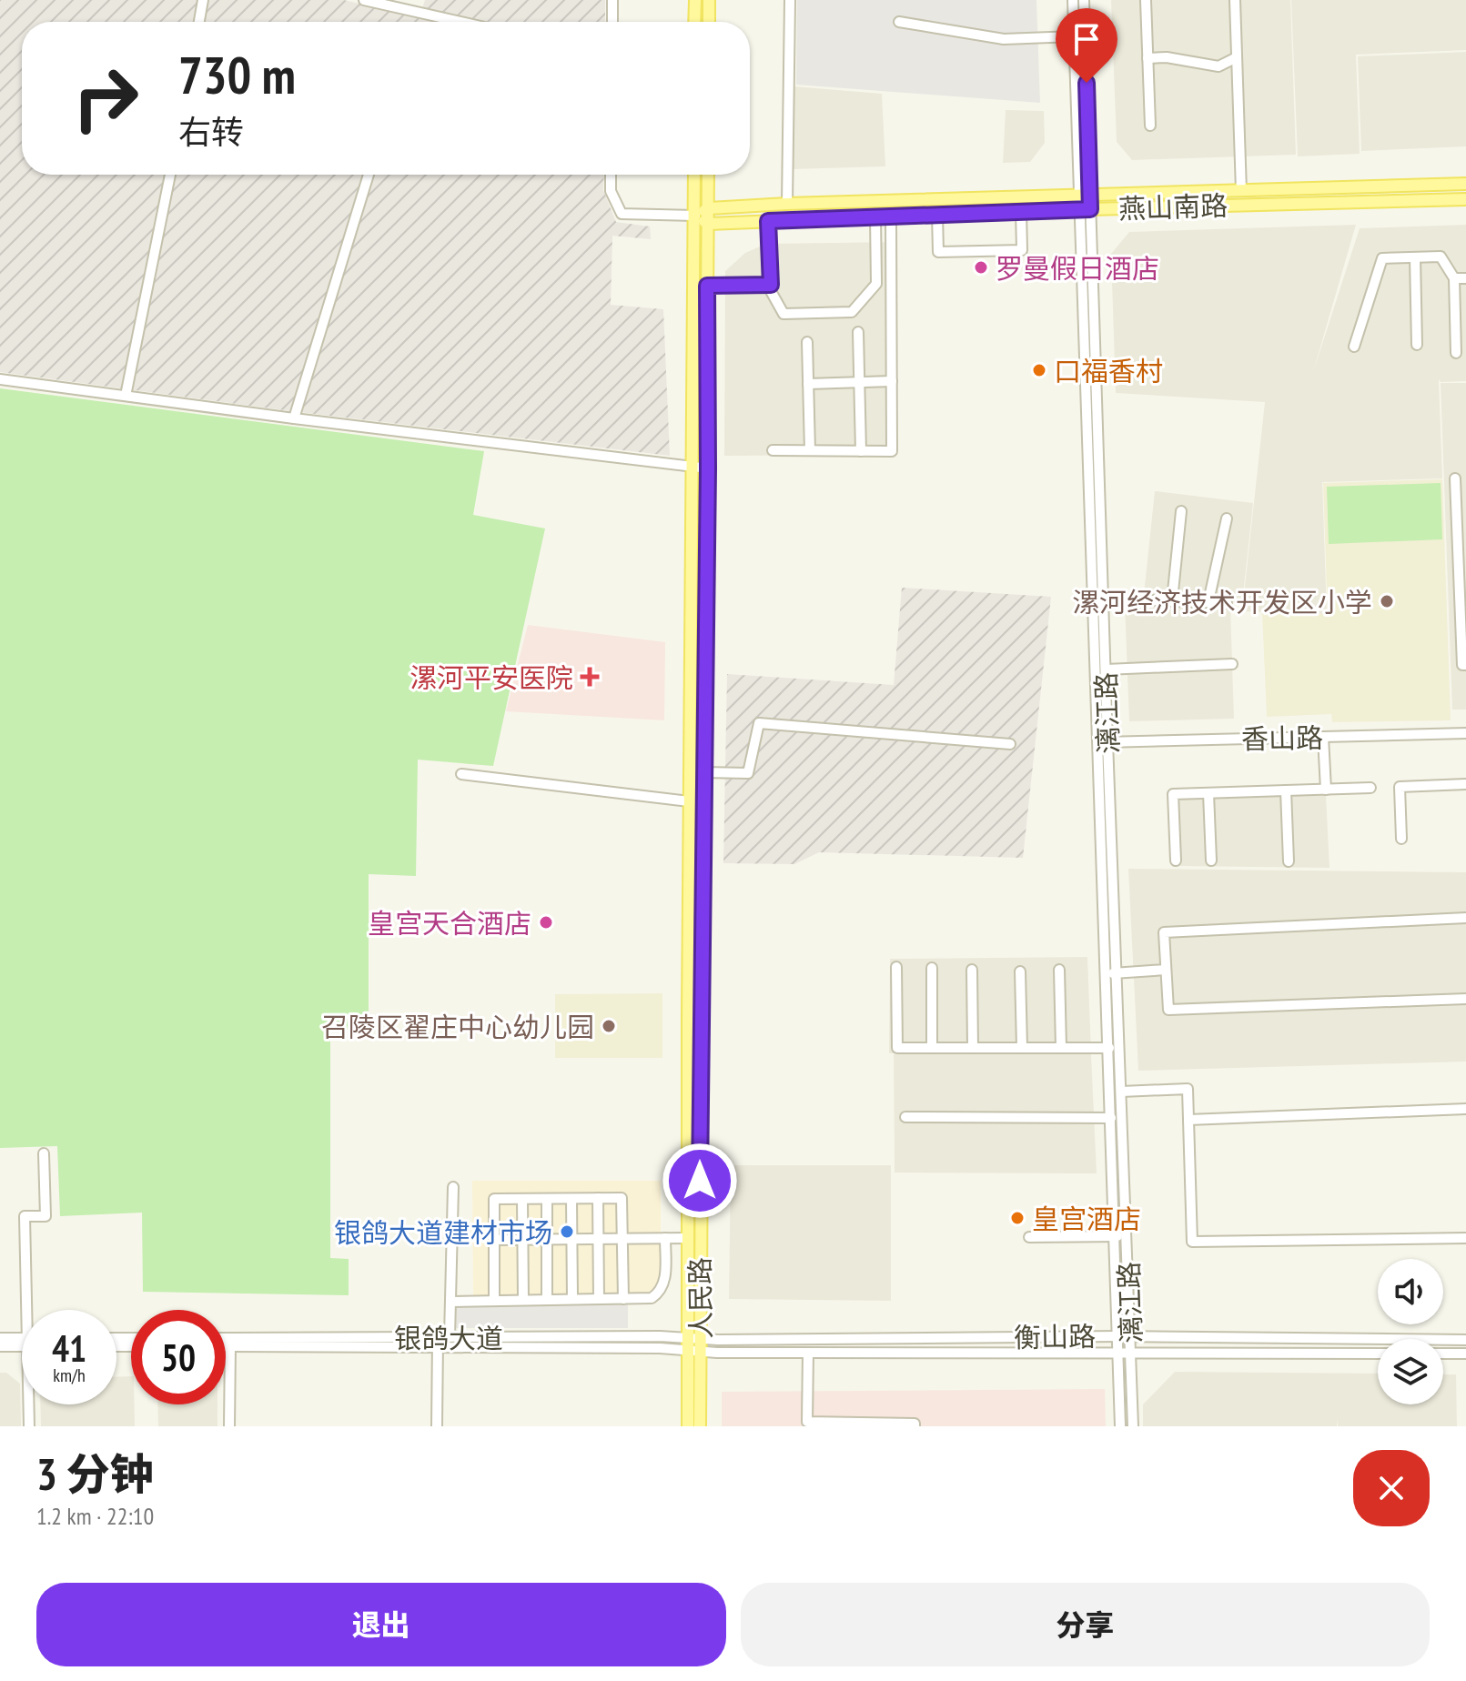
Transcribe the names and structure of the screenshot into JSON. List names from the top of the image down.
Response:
{
  "streets": {
    "main road": ["燕山南路", "人民路"],
    "street": [
      "漓江路",
      "香山路",
      "衡山路",
      "银鸽大道"
    ]
  },
  "crossings": [
    ["燕山南路", "漓江路"],
    ["燕山南路", "人民路"],
    ["漓江路", "香山路"],
    ["漓江路", "衡山路"],
    ["人民路", "衡山路"],
    ["人民路", "银鸽大道"],
    ["衡山路", "银鸽大道"]
  ],
  "places": {
    "other": [
      "罗曼假日酒店",
      "口福香村",
      "漯河经济技术开发区小学",
      "皇宫天合酒店",
      "召陵区翟庄中心幼儿园",
      "皇宫酒店",
      "银鸽大道建材市场"
    ],
    "health": ["漯河平安医院"]
  },
  "page": {
    "turn": ["730 m", "右转"],
    "speed": "41 km/h",
    "limit": "50",
    "heading": ["3 分钟", "1.2 km · 22:10"],
    "buttons": ["退出", "分享"]
  }
}
